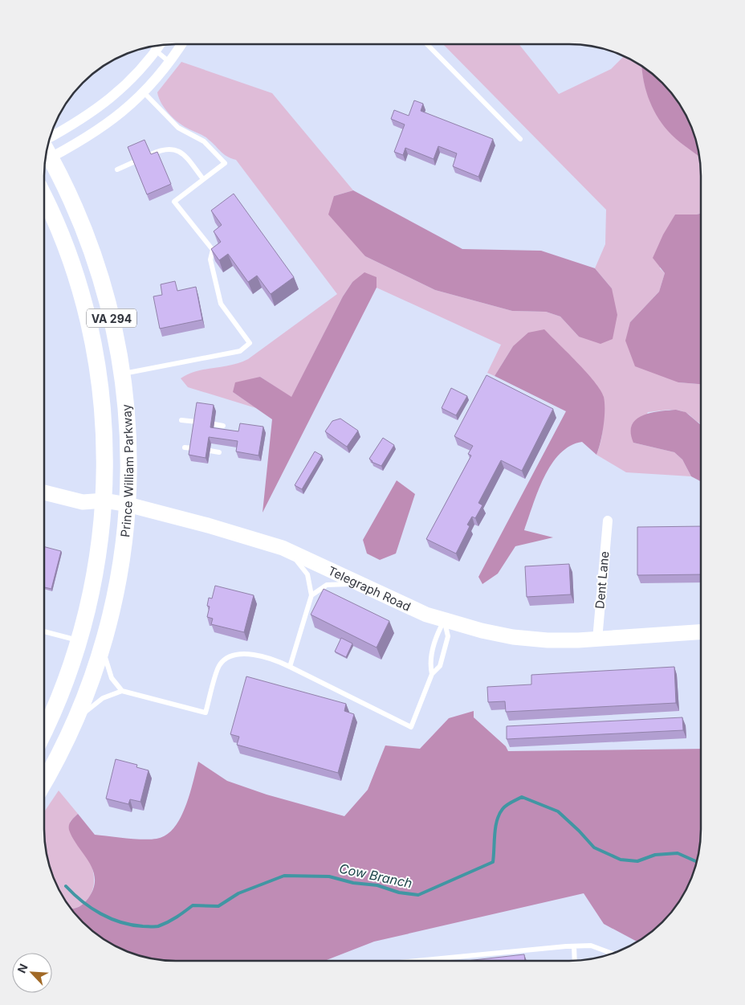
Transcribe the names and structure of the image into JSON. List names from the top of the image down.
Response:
{
  "streets": {
    "highway": ["VA 294", "Prince William Parkway"],
    "main road": ["Telegraph Road"],
    "street": ["Dent Lane"]
  },
  "crossings": [
    ["Prince William Parkway", "Telegraph Road"],
    ["Dent Lane", "Telegraph Road"]
  ],
  "water": ["Cow Branch"],
  "north": "top left"
}
